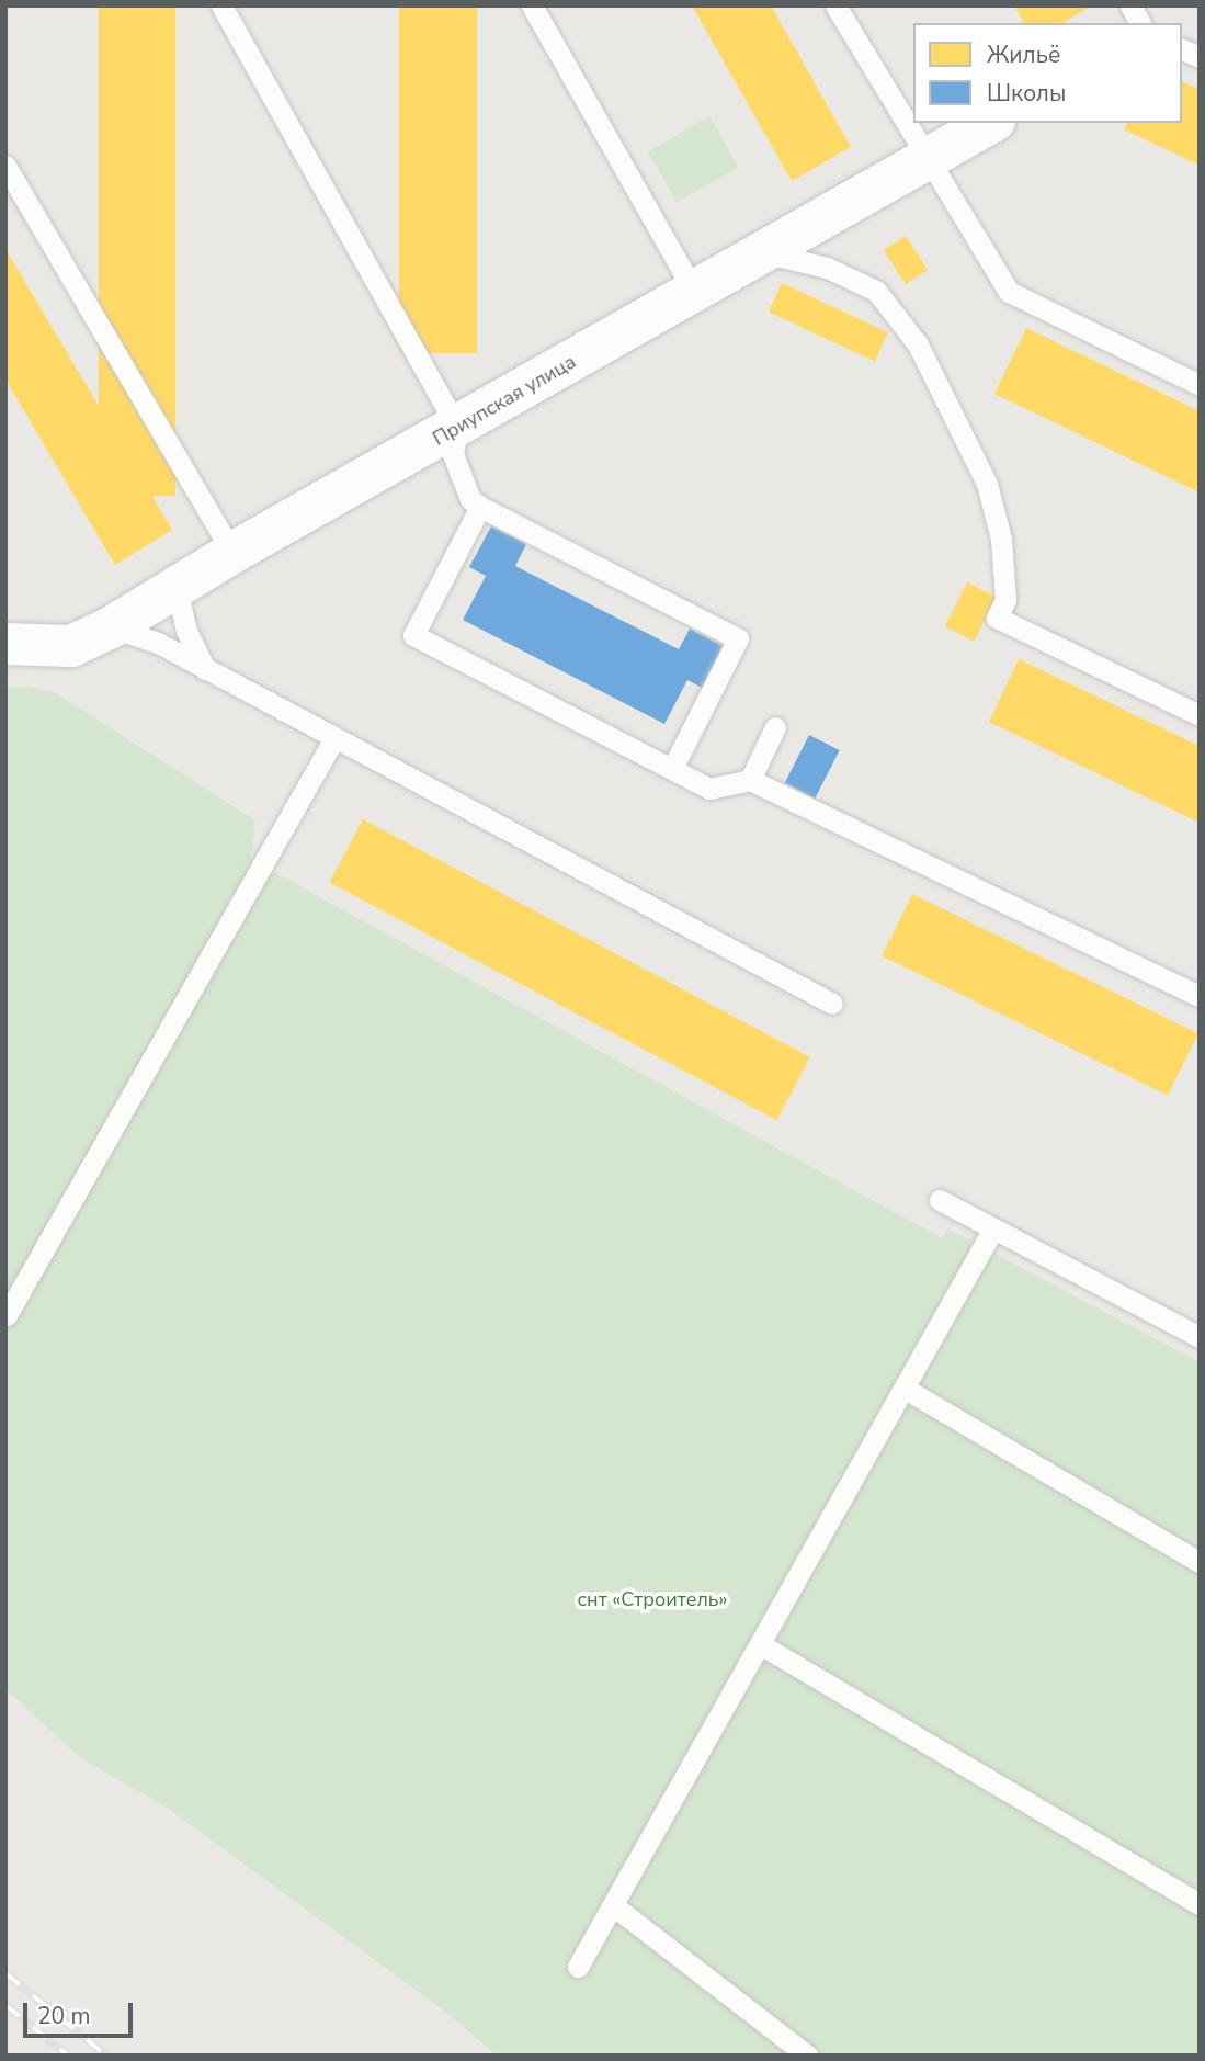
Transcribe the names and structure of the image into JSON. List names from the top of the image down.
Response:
{
  "streets": {
    "street": ["Приупская улица"]
  },
  "parks": ["снт «Строитель»"],
  "legend": ["Жильё", "Школы"],
  "scale_bar": "20 m"
}
